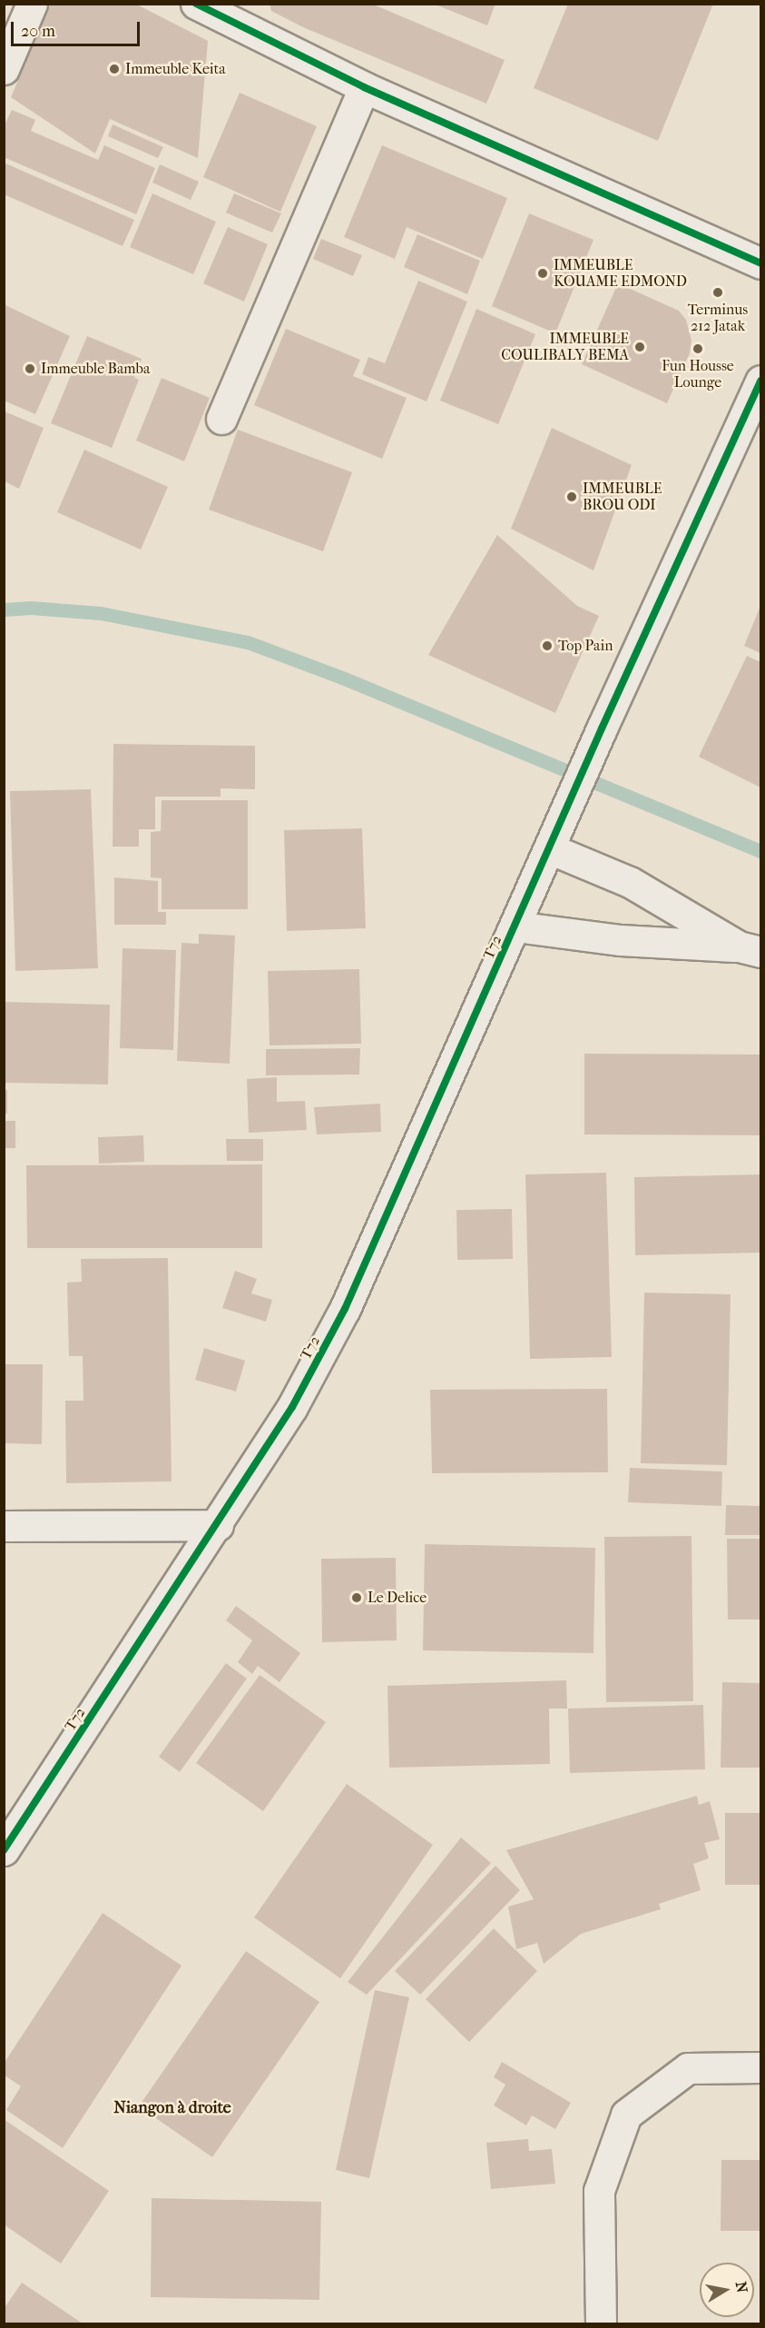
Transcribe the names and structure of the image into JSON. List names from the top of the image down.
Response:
{
  "streets": {
    "street": ["T72"]
  },
  "districts": ["Niangon à droite"],
  "places": [
    "Immeuble Keita",
    "IMMEUBLE KOUAME EDMOND",
    "Terminus 212 Jatak",
    "IMMEUBLE COULIBALY BEMA",
    "Fun Housse Lounge",
    "Immeuble Bamba",
    "IMMEUBLE BROU ODI",
    "Top Pain",
    "Le Delice"
  ],
  "scale_bar": "20 m",
  "north": "right"
}
